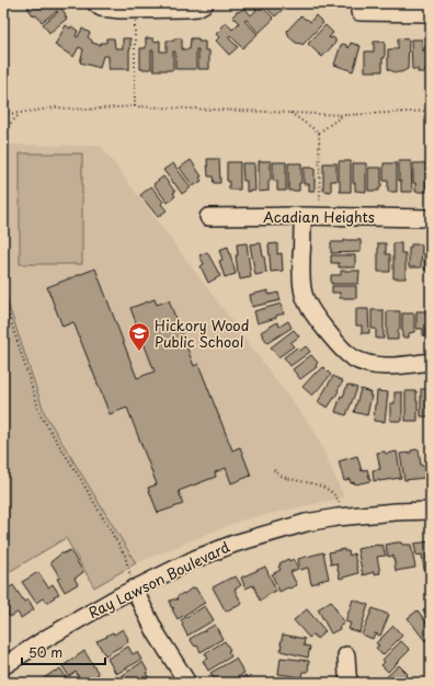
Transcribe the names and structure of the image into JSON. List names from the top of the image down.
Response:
{
  "streets": {
    "street": ["Acadian Heights", "Ray Lawson Boulevard"]
  },
  "places": {
    "school or university": ["Hickory Wood Public School"]
  },
  "scale_bar": "50 m"
}
